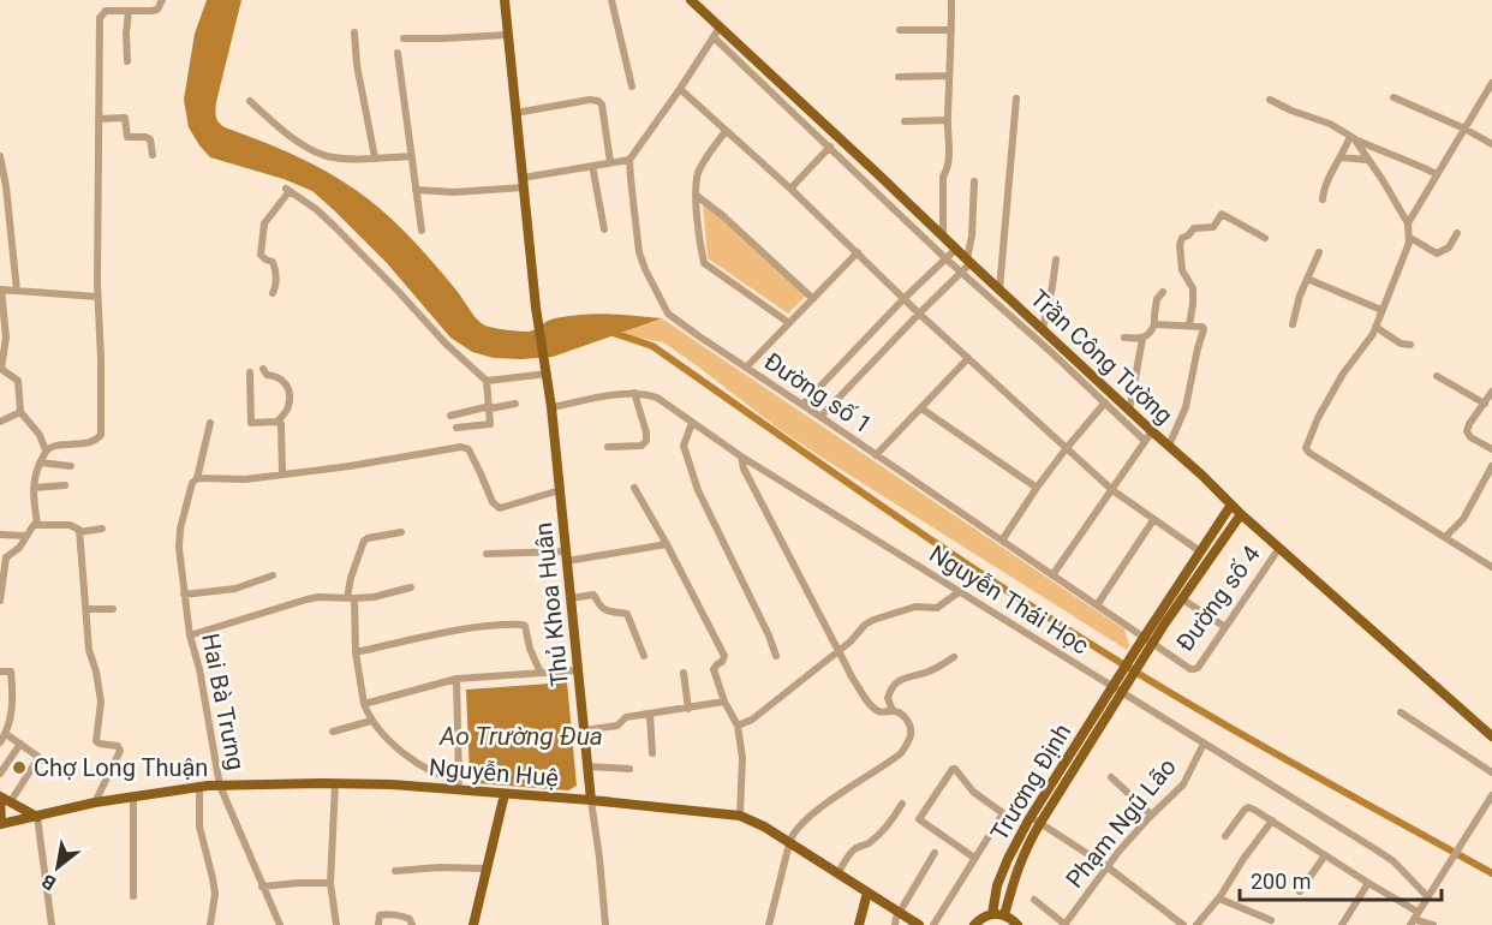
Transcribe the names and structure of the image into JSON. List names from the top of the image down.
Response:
{
  "streets": {
    "main road": [
      "Trần Công Tường",
      "Thủ Khoa Huân",
      "Nguyễn Huệ",
      "Trương Định"
    ],
    "street": [
      "Đường số 1",
      "Đường số 4",
      "Nguyễn Thái Học",
      "Hai Bà Trưng",
      "Phạm Ngũ Lão"
    ]
  },
  "crossings": [
    ["Trần Công Tường", "Đường số 4"],
    ["Đường số 1", "Đường số 4"],
    ["Nguyễn Thái Học", "Thủ Khoa Huân"],
    ["Nguyễn Thái Học", "Trương Định"],
    ["Thủ Khoa Huân", "Nguyễn Huệ"],
    ["Hai Bà Trưng", "Nguyễn Huệ"]
  ],
  "water": ["Ao Trường Đua"],
  "places": ["Chợ Long Thuận"],
  "scale_bar": "200 m",
  "north": "bottom left"
}
